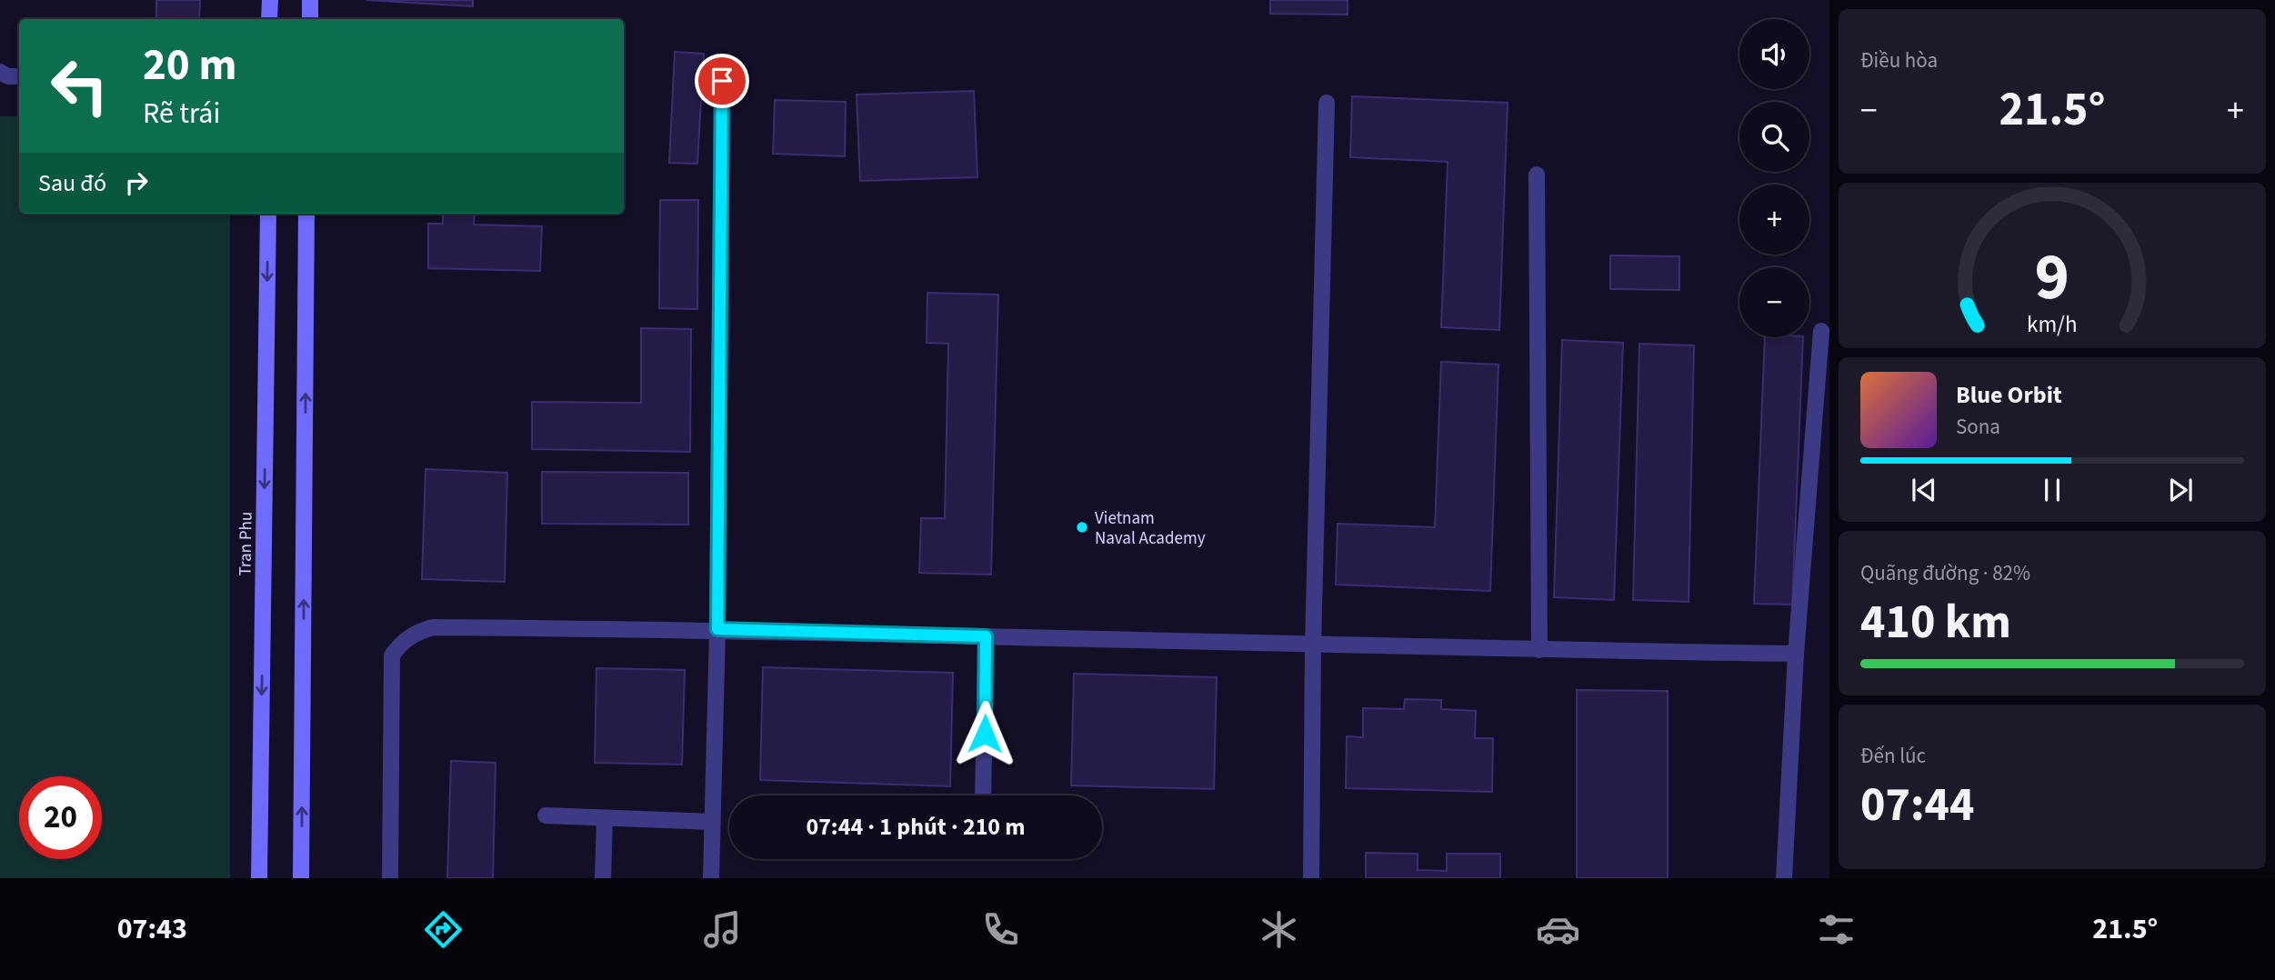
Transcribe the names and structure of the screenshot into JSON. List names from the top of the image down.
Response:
{
  "streets": {
    "main road": ["Tran Phu"]
  },
  "places": ["Vietnam Naval Academy"],
  "page": {
    "tile": [
      "Điều hòa",
      ["Quãng đường · 82%", "410 km"],
      ["Đến lúc", "07:44"]
    ],
    "map_buttons": ["+", "−"],
    "turn": ["20 m", "Rẽ trái"],
    "heat": ["−", "21.5°", "+"],
    "then": "Sau đó",
    "song": ["Blue Orbit", "Sona"],
    "limit": "20",
    "trip": "07:44 · 1 phút · 210 m",
    "tabs": ["07:43", "21.5°"],
    "gauge": ["9", "km/h"]
  }
}
